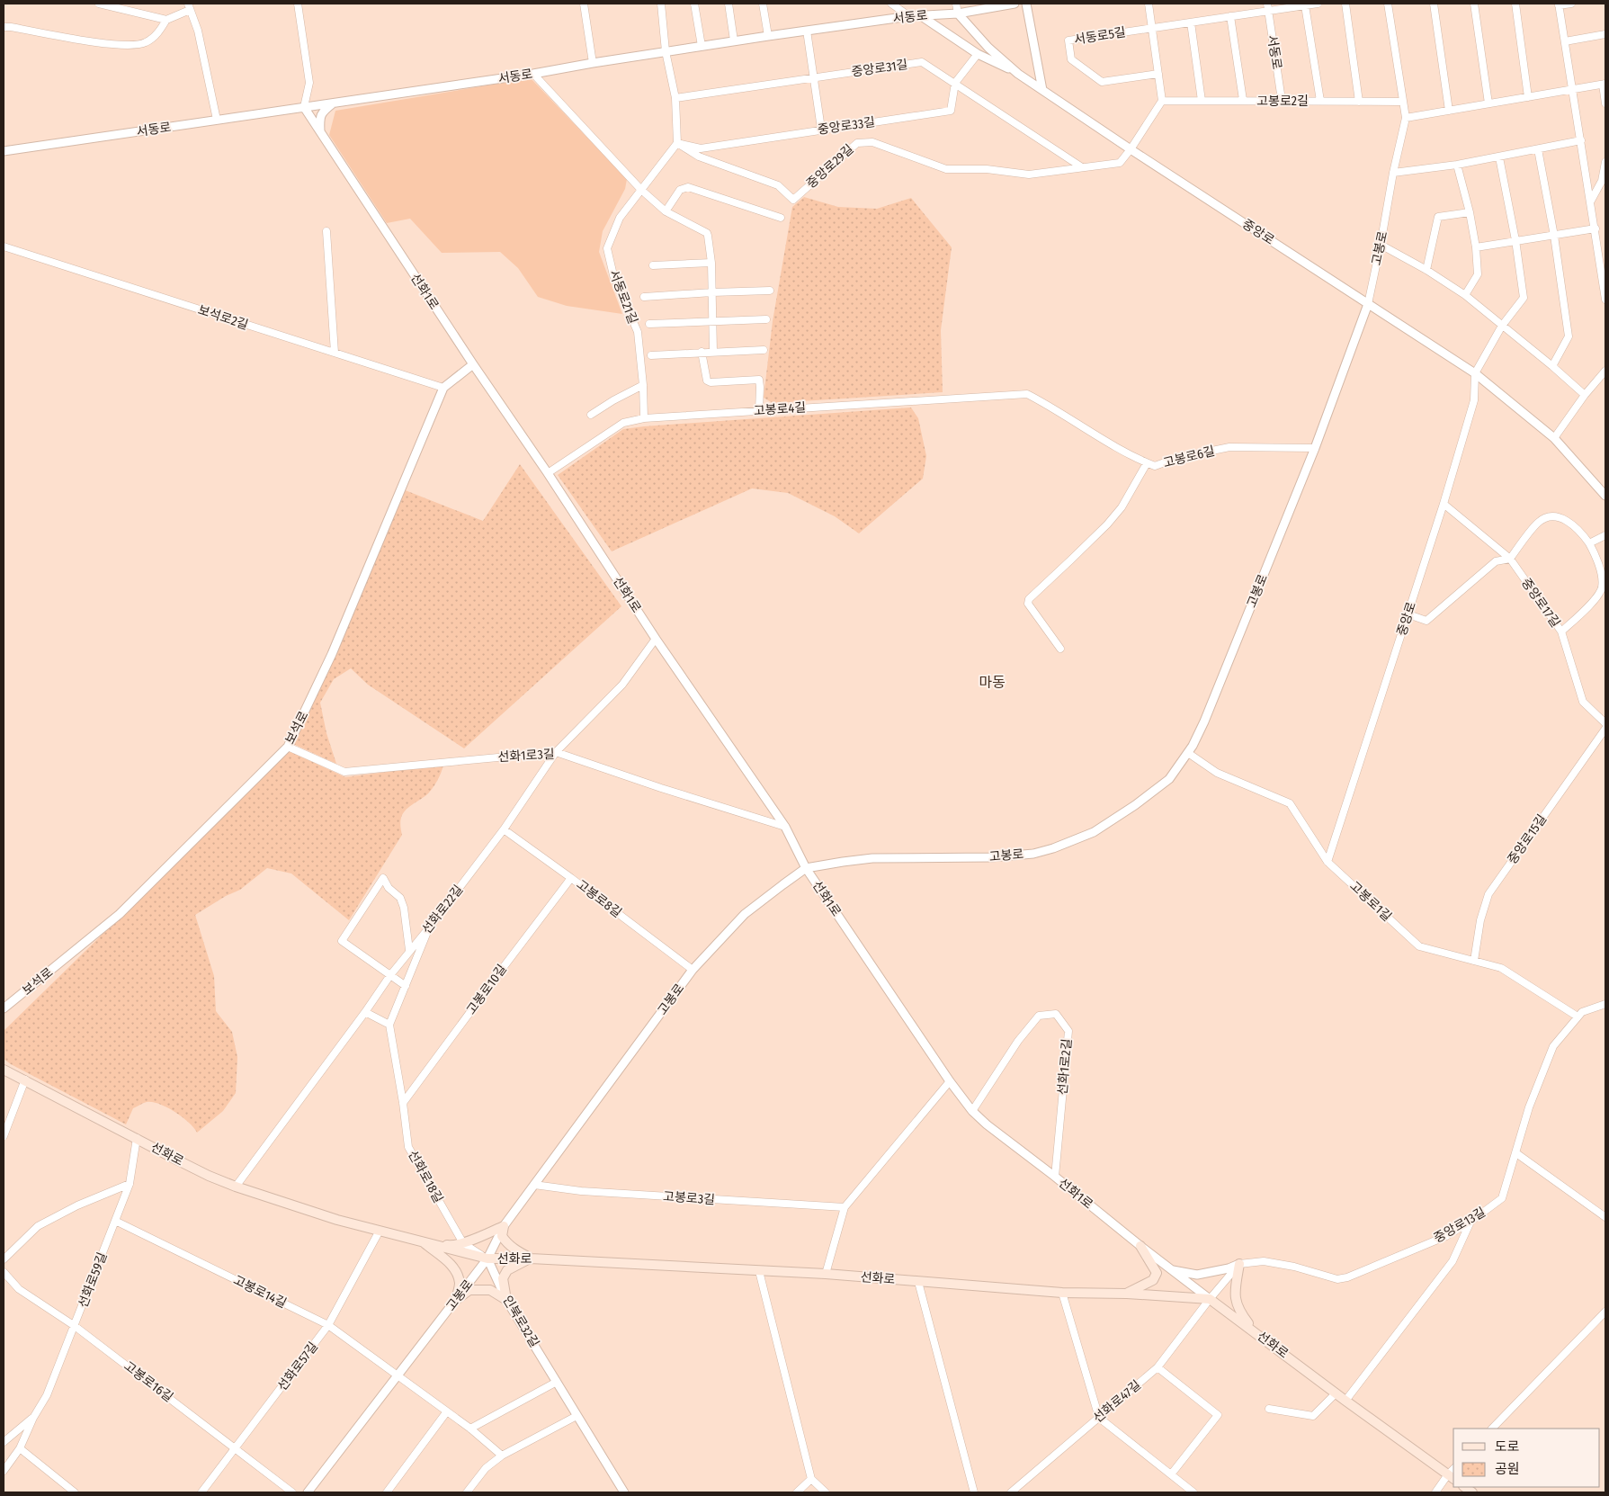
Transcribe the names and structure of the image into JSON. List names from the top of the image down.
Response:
{
  "streets": {
    "main road": ["선화로"],
    "street": [
      "서동로",
      "서동로5길",
      "중앙로31길",
      "고봉로2길",
      "중앙로33길",
      "중앙로29길",
      "중앙로",
      "고봉로",
      "선화1로",
      "서동로21길",
      "보석로2길",
      "고봉로4길",
      "고봉로6길",
      "중앙로17길",
      "보석로",
      "선화1로3길",
      "중앙로15길",
      "고봉로8길",
      "고봉로1길",
      "선화로22길",
      "고봉로10길",
      "선화1로2길",
      "선화로18길",
      "고봉로3길",
      "중앙로13길",
      "선화로59길",
      "고봉로14길",
      "인북로32길",
      "선화로57길",
      "고봉로16길",
      "선화로47길"
    ]
  },
  "crossings": [
    ["서동로", "서동로5길"],
    ["서동로", "고봉로2길"],
    ["서동로", "중앙로"],
    ["서동로", "선화1로"],
    ["중앙로31길", "중앙로33길"],
    ["중앙로31길", "중앙로29길"],
    ["고봉로2길", "고봉로"],
    ["중앙로33길", "중앙로29길"],
    ["중앙로33길", "서동로21길"],
    ["중앙로29길", "중앙로"],
    ["중앙로29길", "서동로21길"],
    ["중앙로", "고봉로"],
    ["중앙로", "중앙로17길"],
    ["중앙로", "고봉로1길"],
    ["고봉로", "선화1로"],
    ["고봉로", "고봉로6길"],
    ["고봉로", "고봉로8길"],
    ["고봉로", "고봉로1길"],
    ["고봉로", "선화로"],
    ["고봉로", "선화로18길"],
    ["고봉로", "고봉로3길"],
    ["고봉로", "고봉로14길"],
    ["고봉로", "인북로32길"],
    ["선화1로", "고봉로4길"],
    ["선화1로", "보석로"],
    ["선화1로", "선화1로3길"],
    ["선화1로", "선화로22길"],
    ["선화1로", "선화1로2길"],
    ["선화1로", "선화로"],
    ["선화1로", "선화로47길"],
    ["서동로21길", "고봉로4길"],
    ["보석로2길", "보석로"],
    ["고봉로4길", "고봉로6길"],
    ["보석로", "선화1로3길"],
    ["선화1로3길", "선화로22길"],
    ["중앙로15길", "고봉로1길"],
    ["고봉로8길", "선화로22길"],
    ["고봉로8길", "고봉로10길"],
    ["고봉로1길", "중앙로13길"],
    ["선화로22길", "선화로"],
    ["고봉로10길", "선화로18길"],
    ["선화로", "선화로18길"],
    ["선화로", "선화로59길"],
    ["선화로", "인북로32길"],
    ["선화로", "선화로57길"],
    ["선화로", "선화로47길"],
    ["선화로18길", "인북로32길"],
    ["선화로59길", "고봉로14길"],
    ["선화로59길", "고봉로16길"],
    ["고봉로14길", "선화로57길"],
    ["선화로57길", "고봉로16길"]
  ],
  "districts": ["마동"],
  "legend": ["도로", "공원"]
}
